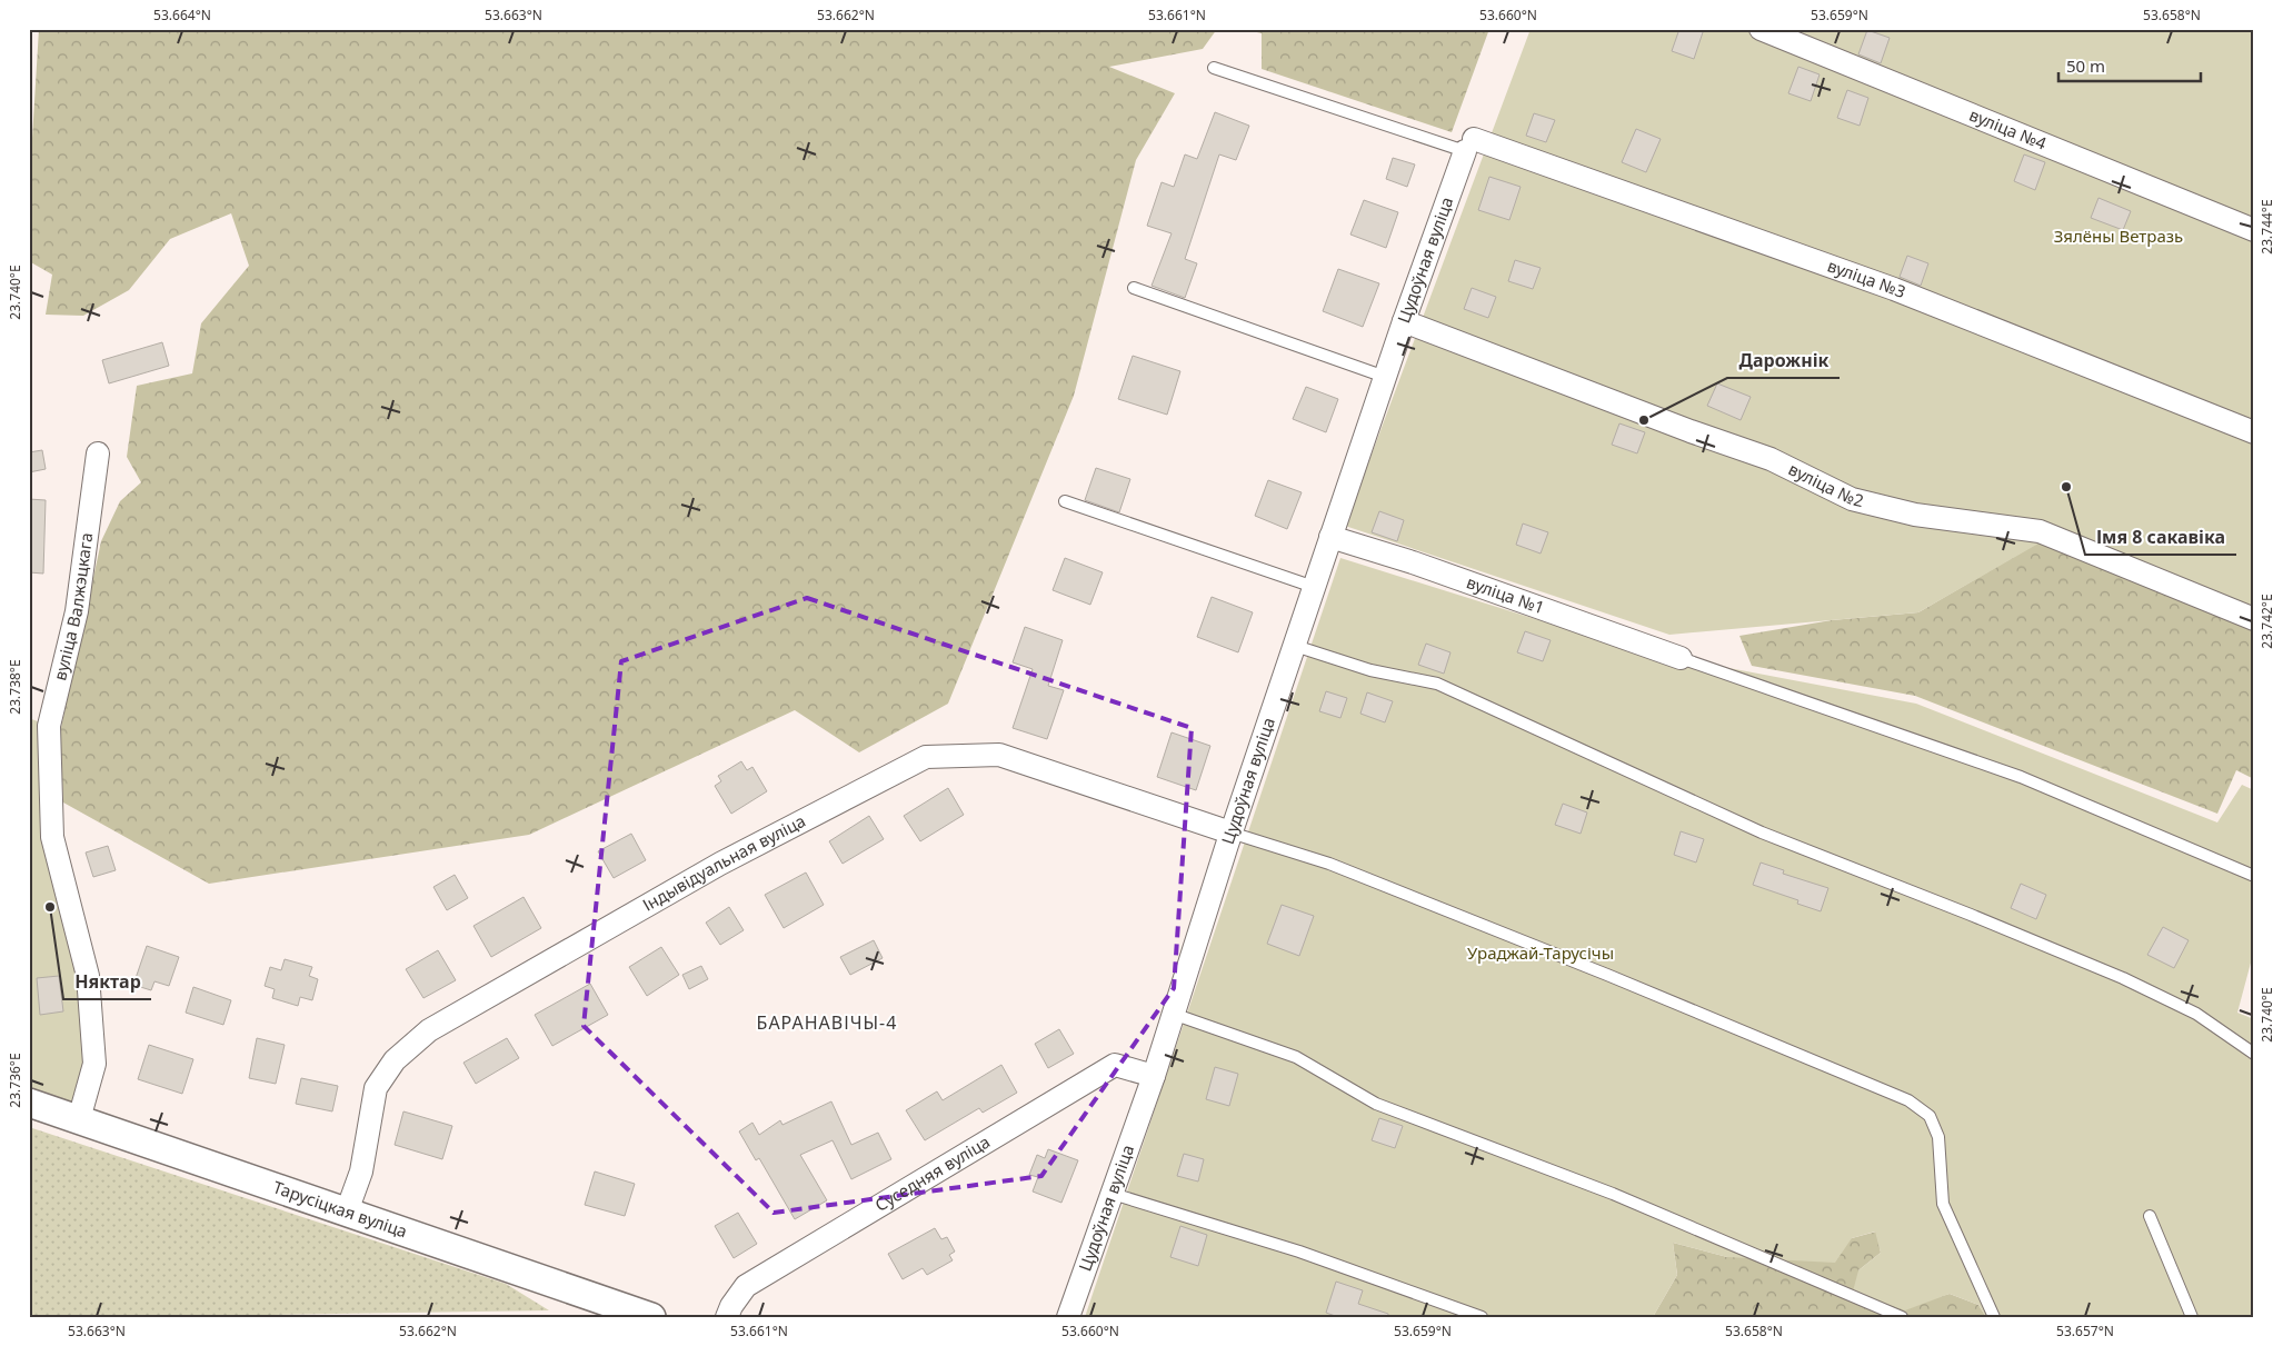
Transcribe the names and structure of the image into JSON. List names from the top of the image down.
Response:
{
  "streets": {
    "street": [
      "вуліца №4",
      "Цудоўная вуліца",
      "вуліца №3",
      "вуліца №2",
      "вуліца №1",
      "вуліца Валжэцкага",
      "Індывідуальная вуліца",
      "Суседняя вуліца",
      "Тарусіцкая вуліца"
    ]
  },
  "crossings": [
    ["Цудоўная вуліца", "вуліца №3"],
    ["Цудоўная вуліца", "вуліца №2"],
    ["Цудоўная вуліца", "вуліца №1"],
    ["Цудоўная вуліца", "Індывідуальная вуліца"],
    ["Цудоўная вуліца", "Суседняя вуліца"],
    ["вуліца Валжэцкага", "Тарусіцкая вуліца"],
    ["Індывідуальная вуліца", "Тарусіцкая вуліца"]
  ],
  "districts": ["БАРАНАВІЧЫ-4"],
  "parks": ["Зялёны Ветразь", "Ураджай-Тарусічы"],
  "places": ["Дарожнік", "Імя 8 сакавіка", "Няктар"],
  "scale_bar": "50 m",
  "coordinates": [
    "53.664°N",
    "53.663°N",
    "53.662°N",
    "53.661°N",
    "53.660°N",
    "53.659°N",
    "53.658°N",
    "23.744°E",
    "23.740°E",
    "23.742°E",
    "23.738°E",
    "23.736°E",
    "53.657°N"
  ]
}
